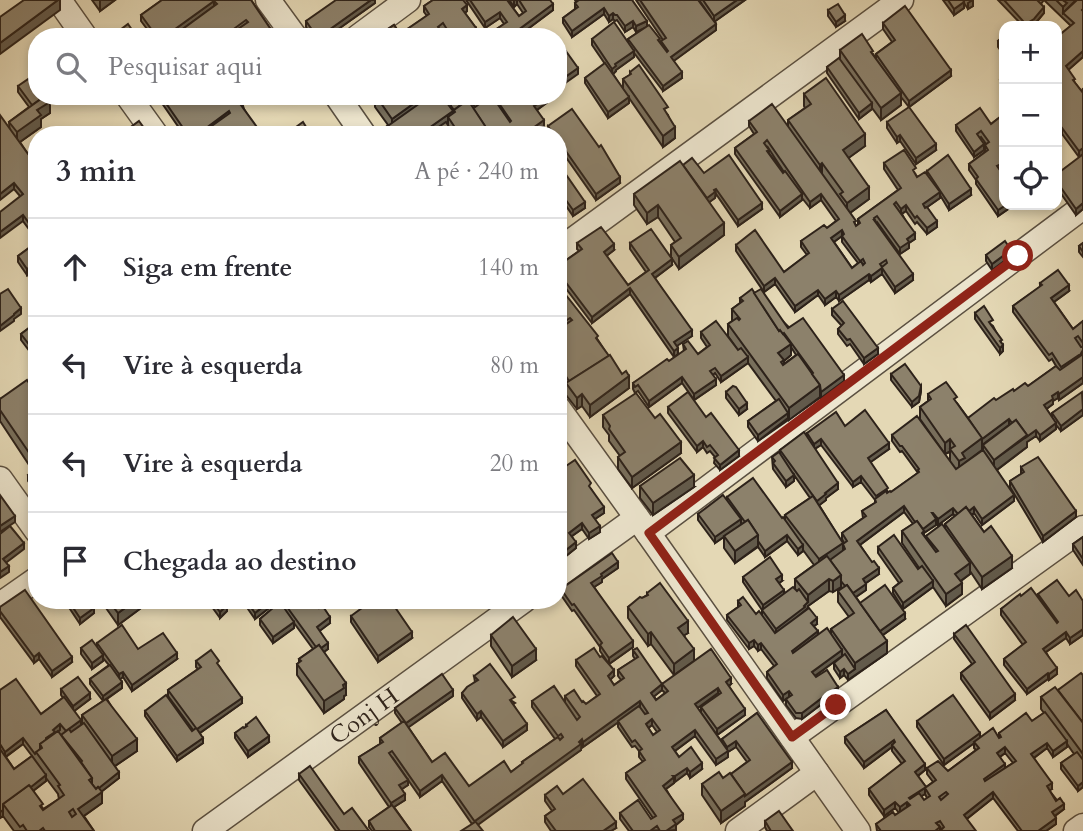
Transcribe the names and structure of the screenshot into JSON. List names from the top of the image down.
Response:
{
  "streets": {
    "street": ["Conj H"]
  },
  "page": {
    "map_buttons": ["+", "−"],
    "search": "Pesquisar aqui",
    "heading": ["3 min", "A pé · 240 m"],
    "list": [
      ["Siga em frente", "140 m"],
      ["Vire à esquerda", "80 m"],
      ["Vire à esquerda", "20 m"],
      "Chegada ao destino"
    ]
  }
}
